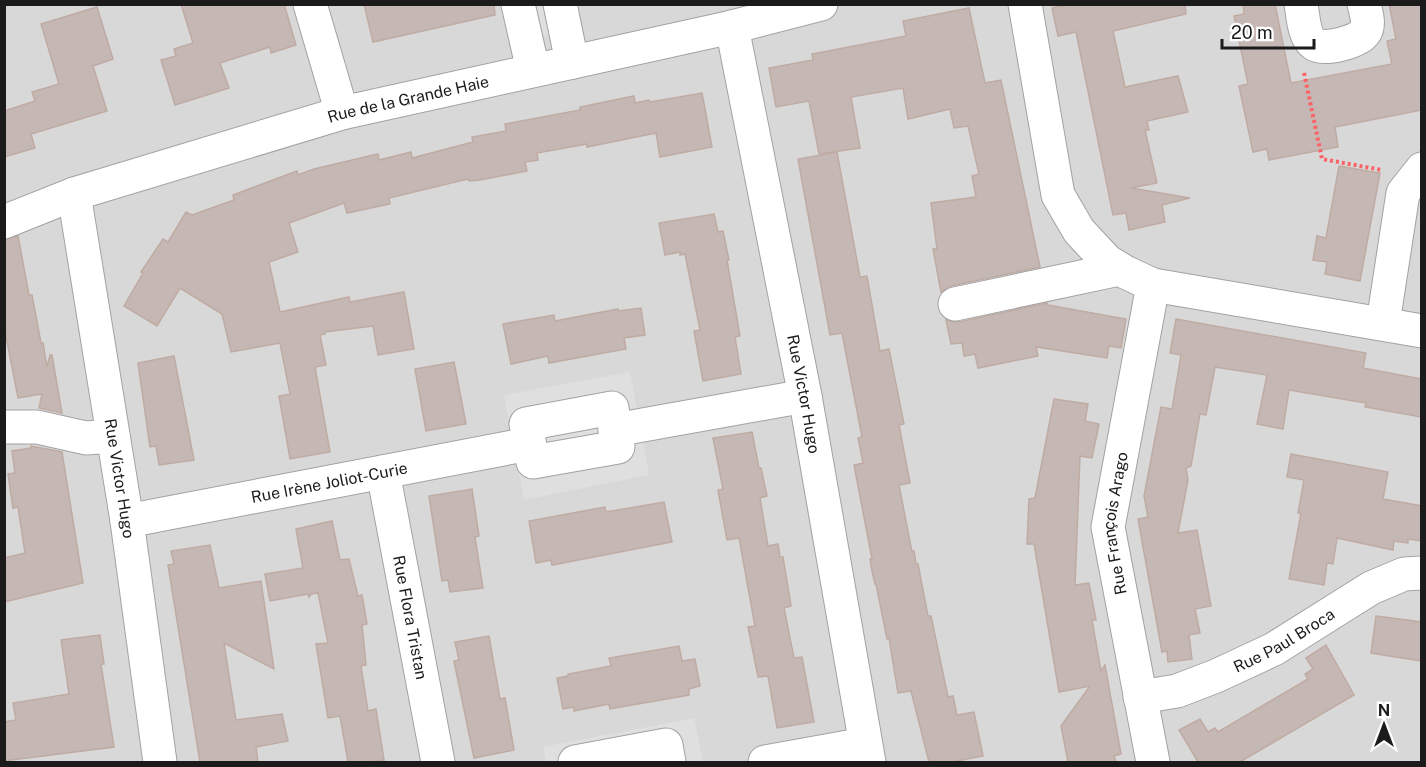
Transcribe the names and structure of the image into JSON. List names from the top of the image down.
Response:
{
  "streets": {
    "street": [
      "Rue de la Grande Haie",
      "Rue Victor Hugo",
      "Rue Irène Joliot-Curie",
      "Rue François Arago",
      "Rue Flora Tristan",
      "Rue Paul Broca"
    ]
  },
  "crossings": [
    ["Rue de la Grande Haie", "Rue Victor Hugo"],
    ["Rue Victor Hugo", "Rue Irène Joliot-Curie"],
    ["Rue Irène Joliot-Curie", "Rue Flora Tristan"],
    ["Rue François Arago", "Rue Paul Broca"]
  ],
  "scale_bar": "20 m",
  "north": "top"
}
